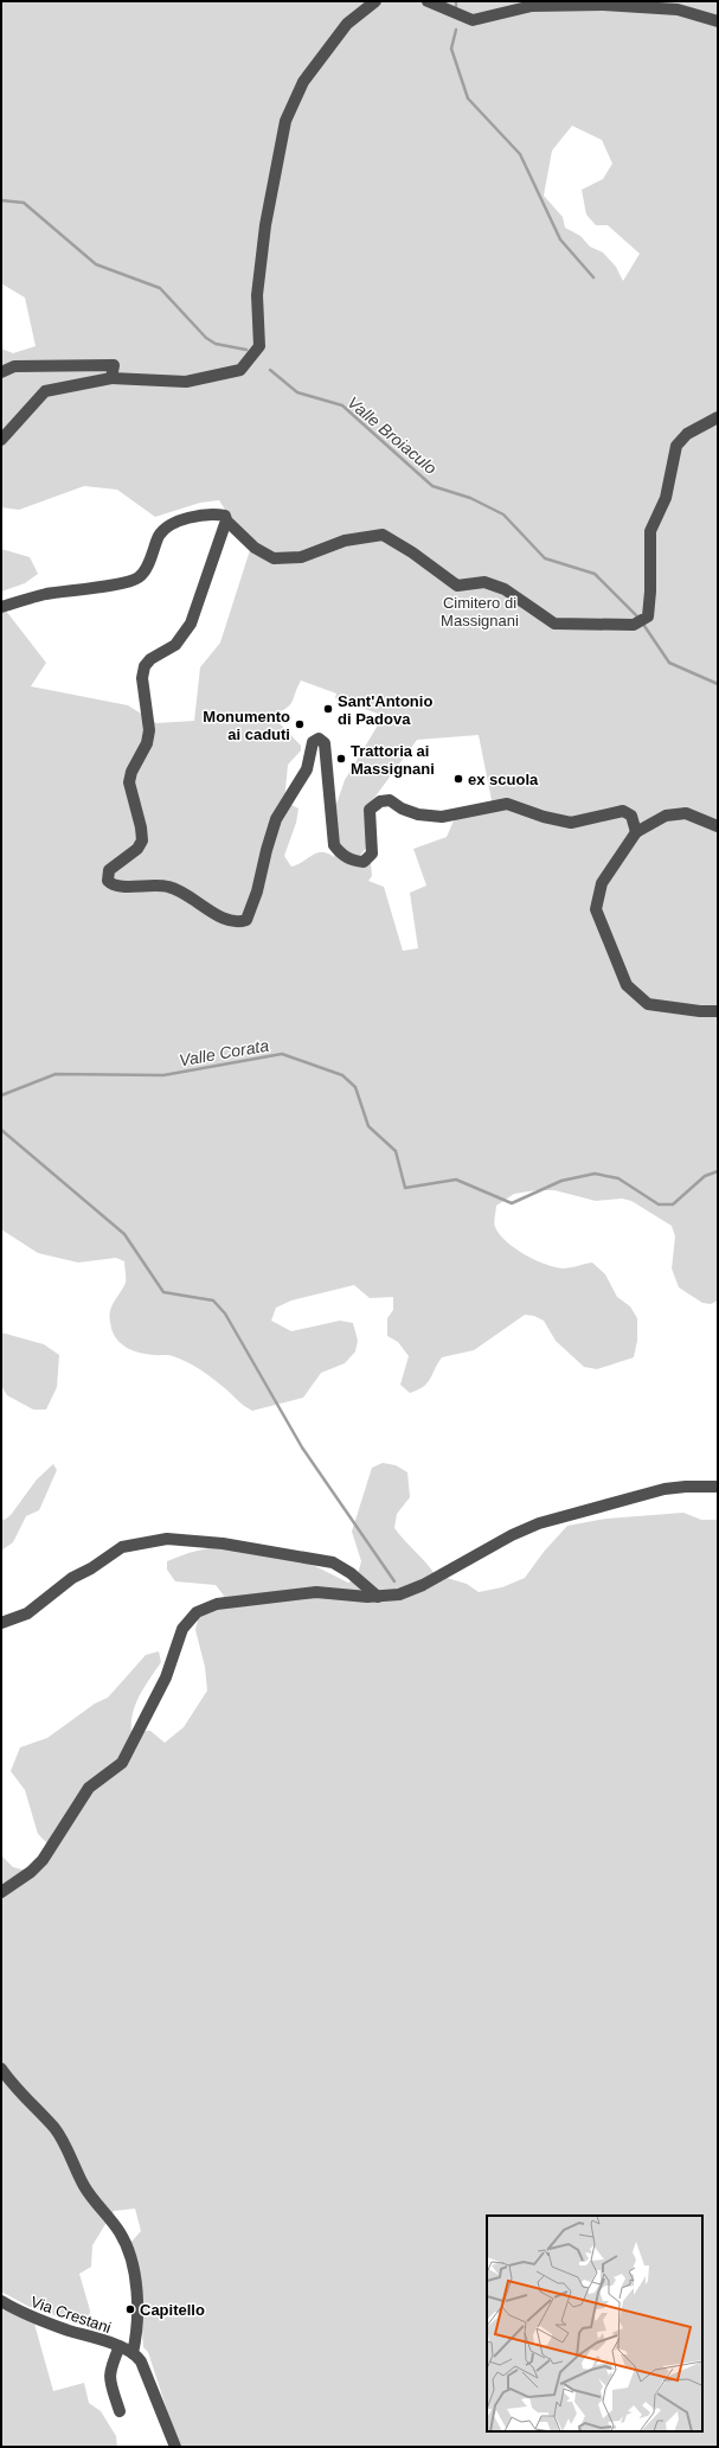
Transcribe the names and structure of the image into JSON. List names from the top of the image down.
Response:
{
  "streets": {
    "street": ["Via Crestani"]
  },
  "water": ["Valle Broiaculo", "Valle Corata"],
  "parks": ["Cimitero di Massignani"],
  "places": [
    "Sant'Antonio di Padova",
    "Monumento ai caduti",
    "Trattoria ai Massignani",
    "ex scuola",
    "Capitello"
  ]
}
